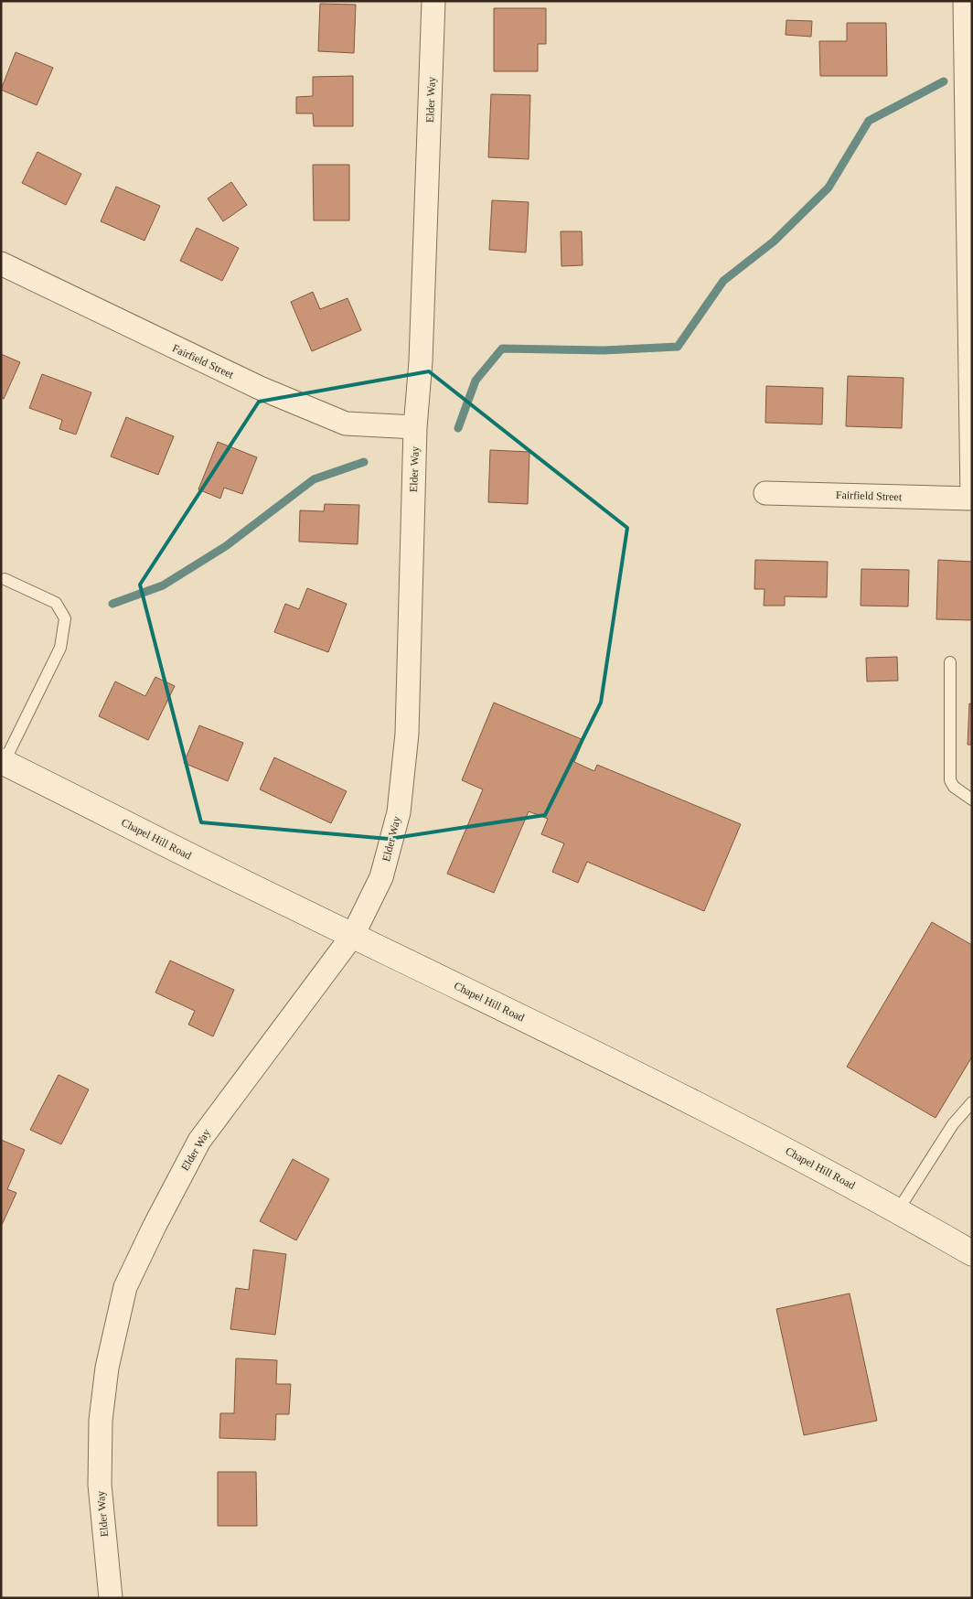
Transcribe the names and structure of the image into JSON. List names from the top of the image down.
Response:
{
  "streets": {
    "main road": ["Chapel Hill Road"],
    "street": ["Elder Way", "Fairfield Street"]
  },
  "crossings": [
    ["Elder Way", "Fairfield Street"],
    ["Elder Way", "Chapel Hill Road"]
  ]
}
